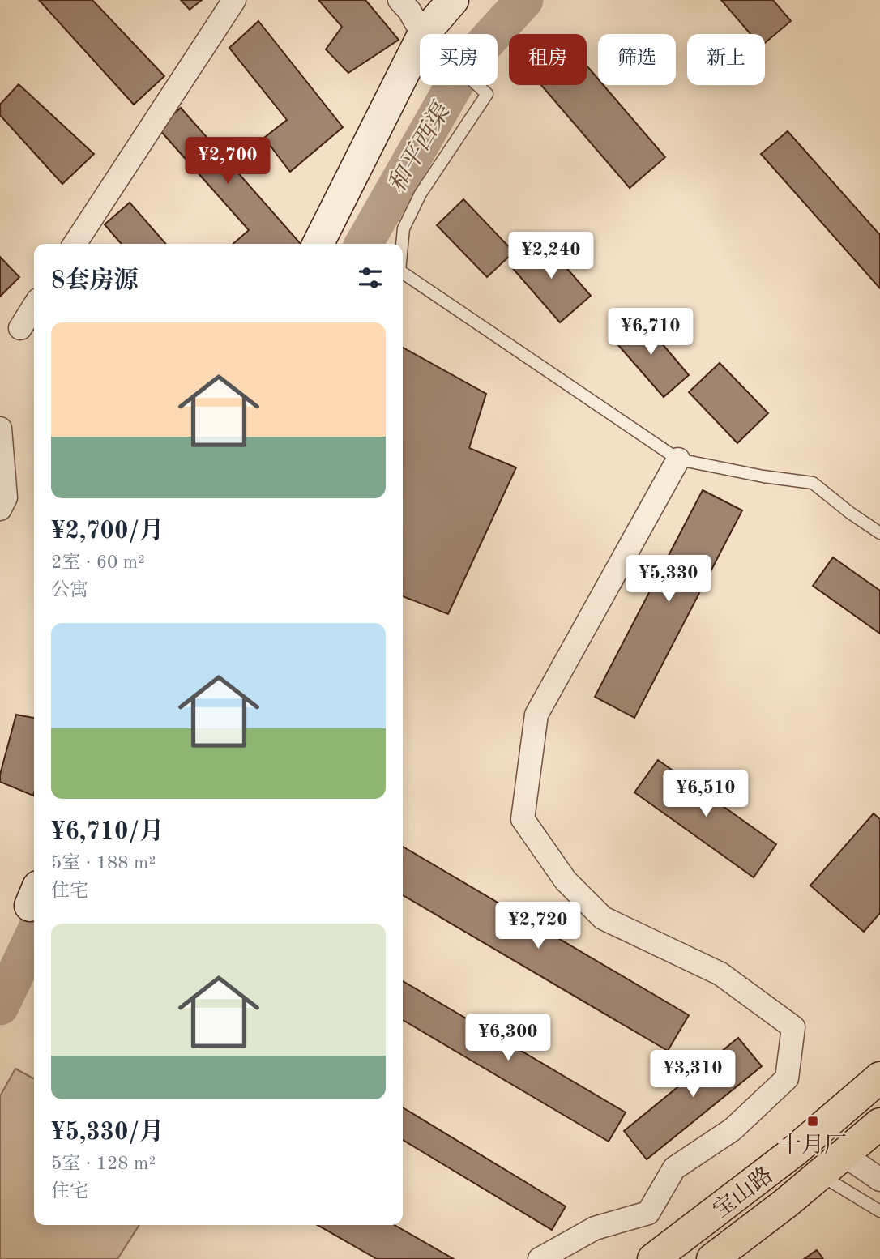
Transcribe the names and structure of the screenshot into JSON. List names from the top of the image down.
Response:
{
  "streets": {
    "main road": ["宝山路"]
  },
  "water": ["和平西渠"],
  "places": {
    "transit": ["十月厂"]
  },
  "page": {
    "chip": [
      "买房",
      "租房",
      "筛选",
      "新上"
    ],
    "price": [
      "¥2,700",
      "¥2,240",
      "¥6,710",
      "¥5,330",
      "¥6,510",
      "¥2,720",
      "¥6,300",
      "¥3,310"
    ],
    "heading": "8套房源",
    "list": [
      {
        "name": "¥2,700/月",
        "note": "2室 · 60 m² · 公寓"
      },
      {
        "name": "¥6,710/月",
        "note": "5室 · 188 m² · 住宅"
      },
      {
        "name": "¥5,330/月",
        "note": "5室 · 128 m² · 住宅"
      }
    ]
  }
}
